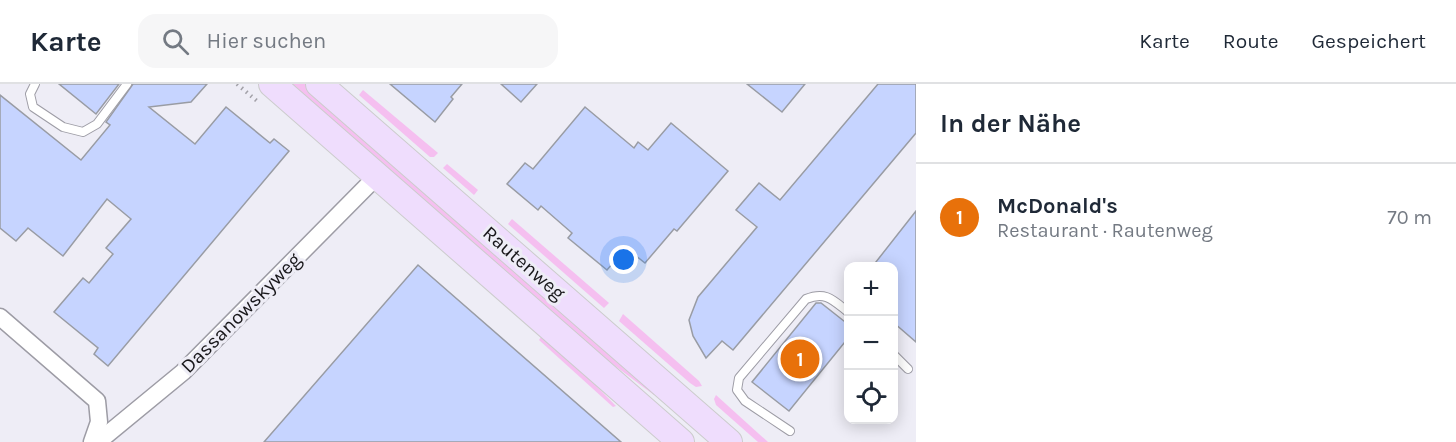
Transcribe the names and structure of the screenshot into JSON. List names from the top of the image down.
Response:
{
  "streets": {
    "main road": ["Rautenweg"],
    "street": ["Dassanowskyweg"]
  },
  "crossings": [
    ["Rautenweg", "Dassanowskyweg"]
  ],
  "page": {
    "header": "Karte",
    "search": "Hier suchen",
    "nav": ["Karte", "Route", "Gespeichert"],
    "heading": "In der Nähe",
    "list": [
      {
        "mark": "1",
        "name": "McDonald's",
        "note": "Restaurant · Rautenweg",
        "value": "70 m"
      }
    ],
    "map_buttons": ["+", "−"],
    "pins": "1"
  }
}
